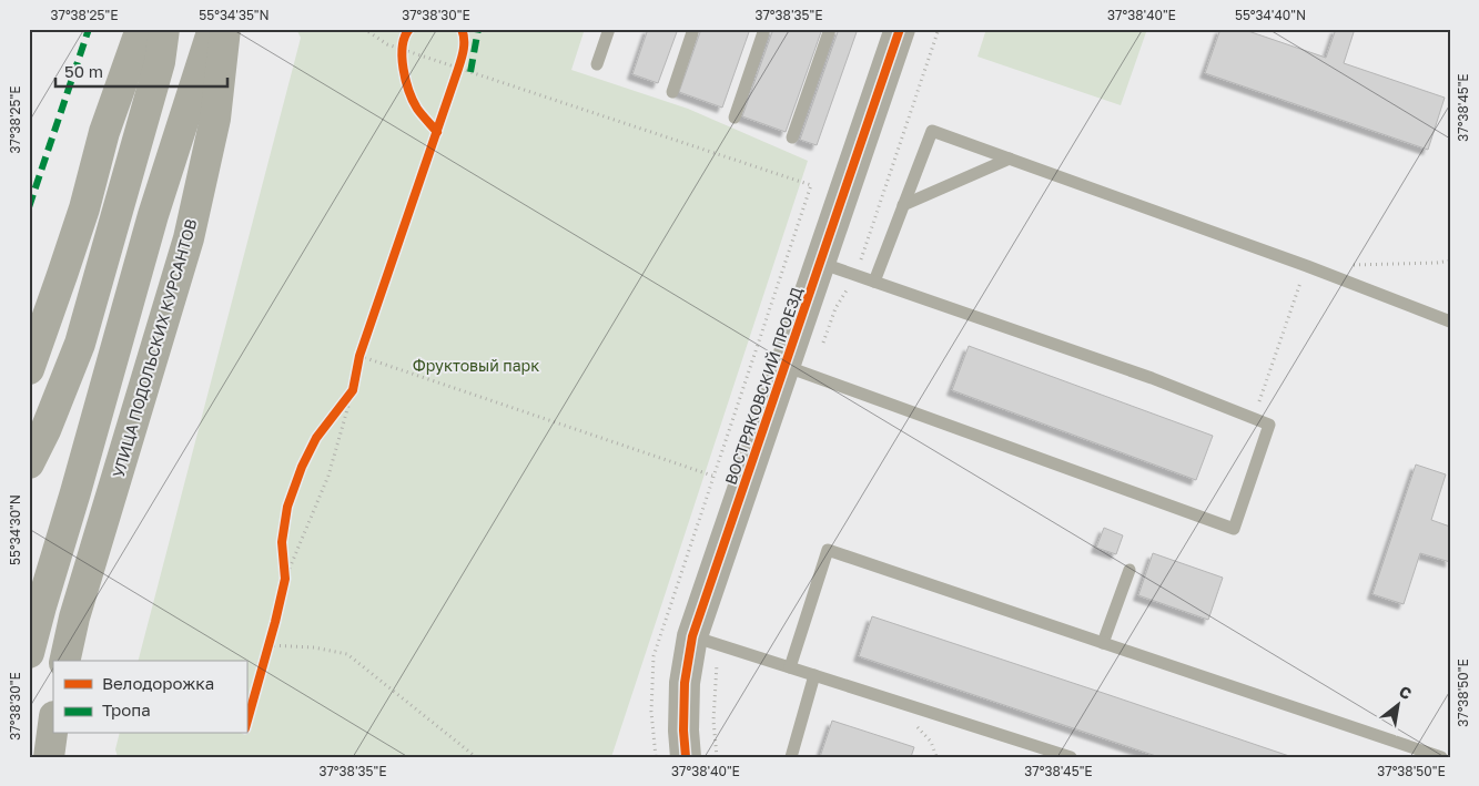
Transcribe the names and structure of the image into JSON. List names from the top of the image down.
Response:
{
  "streets": {
    "main road": ["УЛИЦА ПОДОЛЬСКИХ КУРСАНТОВ"],
    "street": ["ВОСТРЯКОВСКИЙ ПРОЕЗД"]
  },
  "parks": ["Фруктовый парк"],
  "legend": ["Велодорожка", "Тропа"],
  "scale_bar": "50 m",
  "north": "top right",
  "coordinates": [
    "37°38'25\"E",
    "55°34'35\"N",
    "37°38'30\"E",
    "37°38'35\"E",
    "37°38'40\"E",
    "55°34'40\"N",
    "37°38'45\"E",
    "55°34'30\"N",
    "37°38'50\"E"
  ]
}
